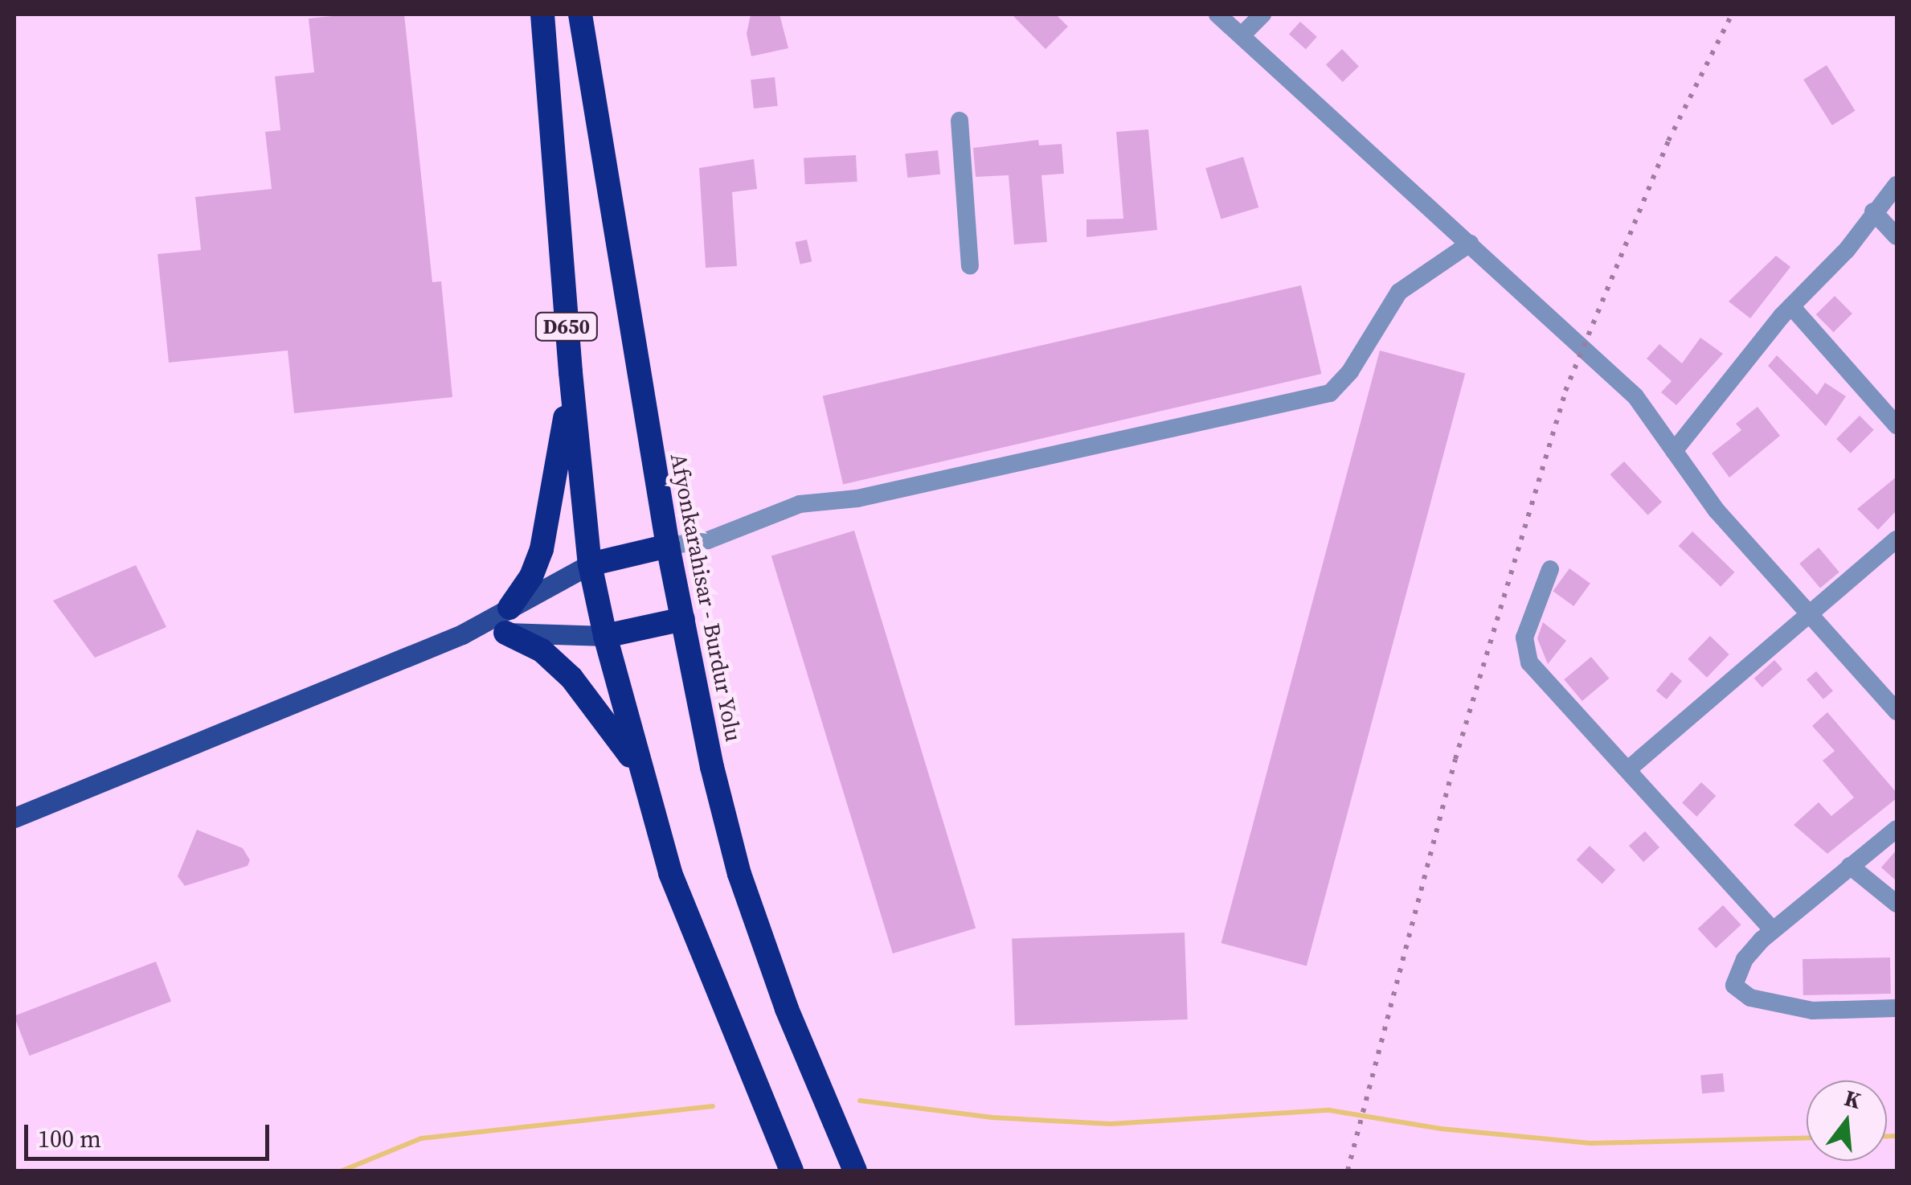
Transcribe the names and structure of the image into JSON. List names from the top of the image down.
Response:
{
  "streets": {
    "highway": ["D650", "Afyonkarahisar - Burdur Yolu"]
  },
  "scale_bar": "100 m",
  "north": "top"
}
